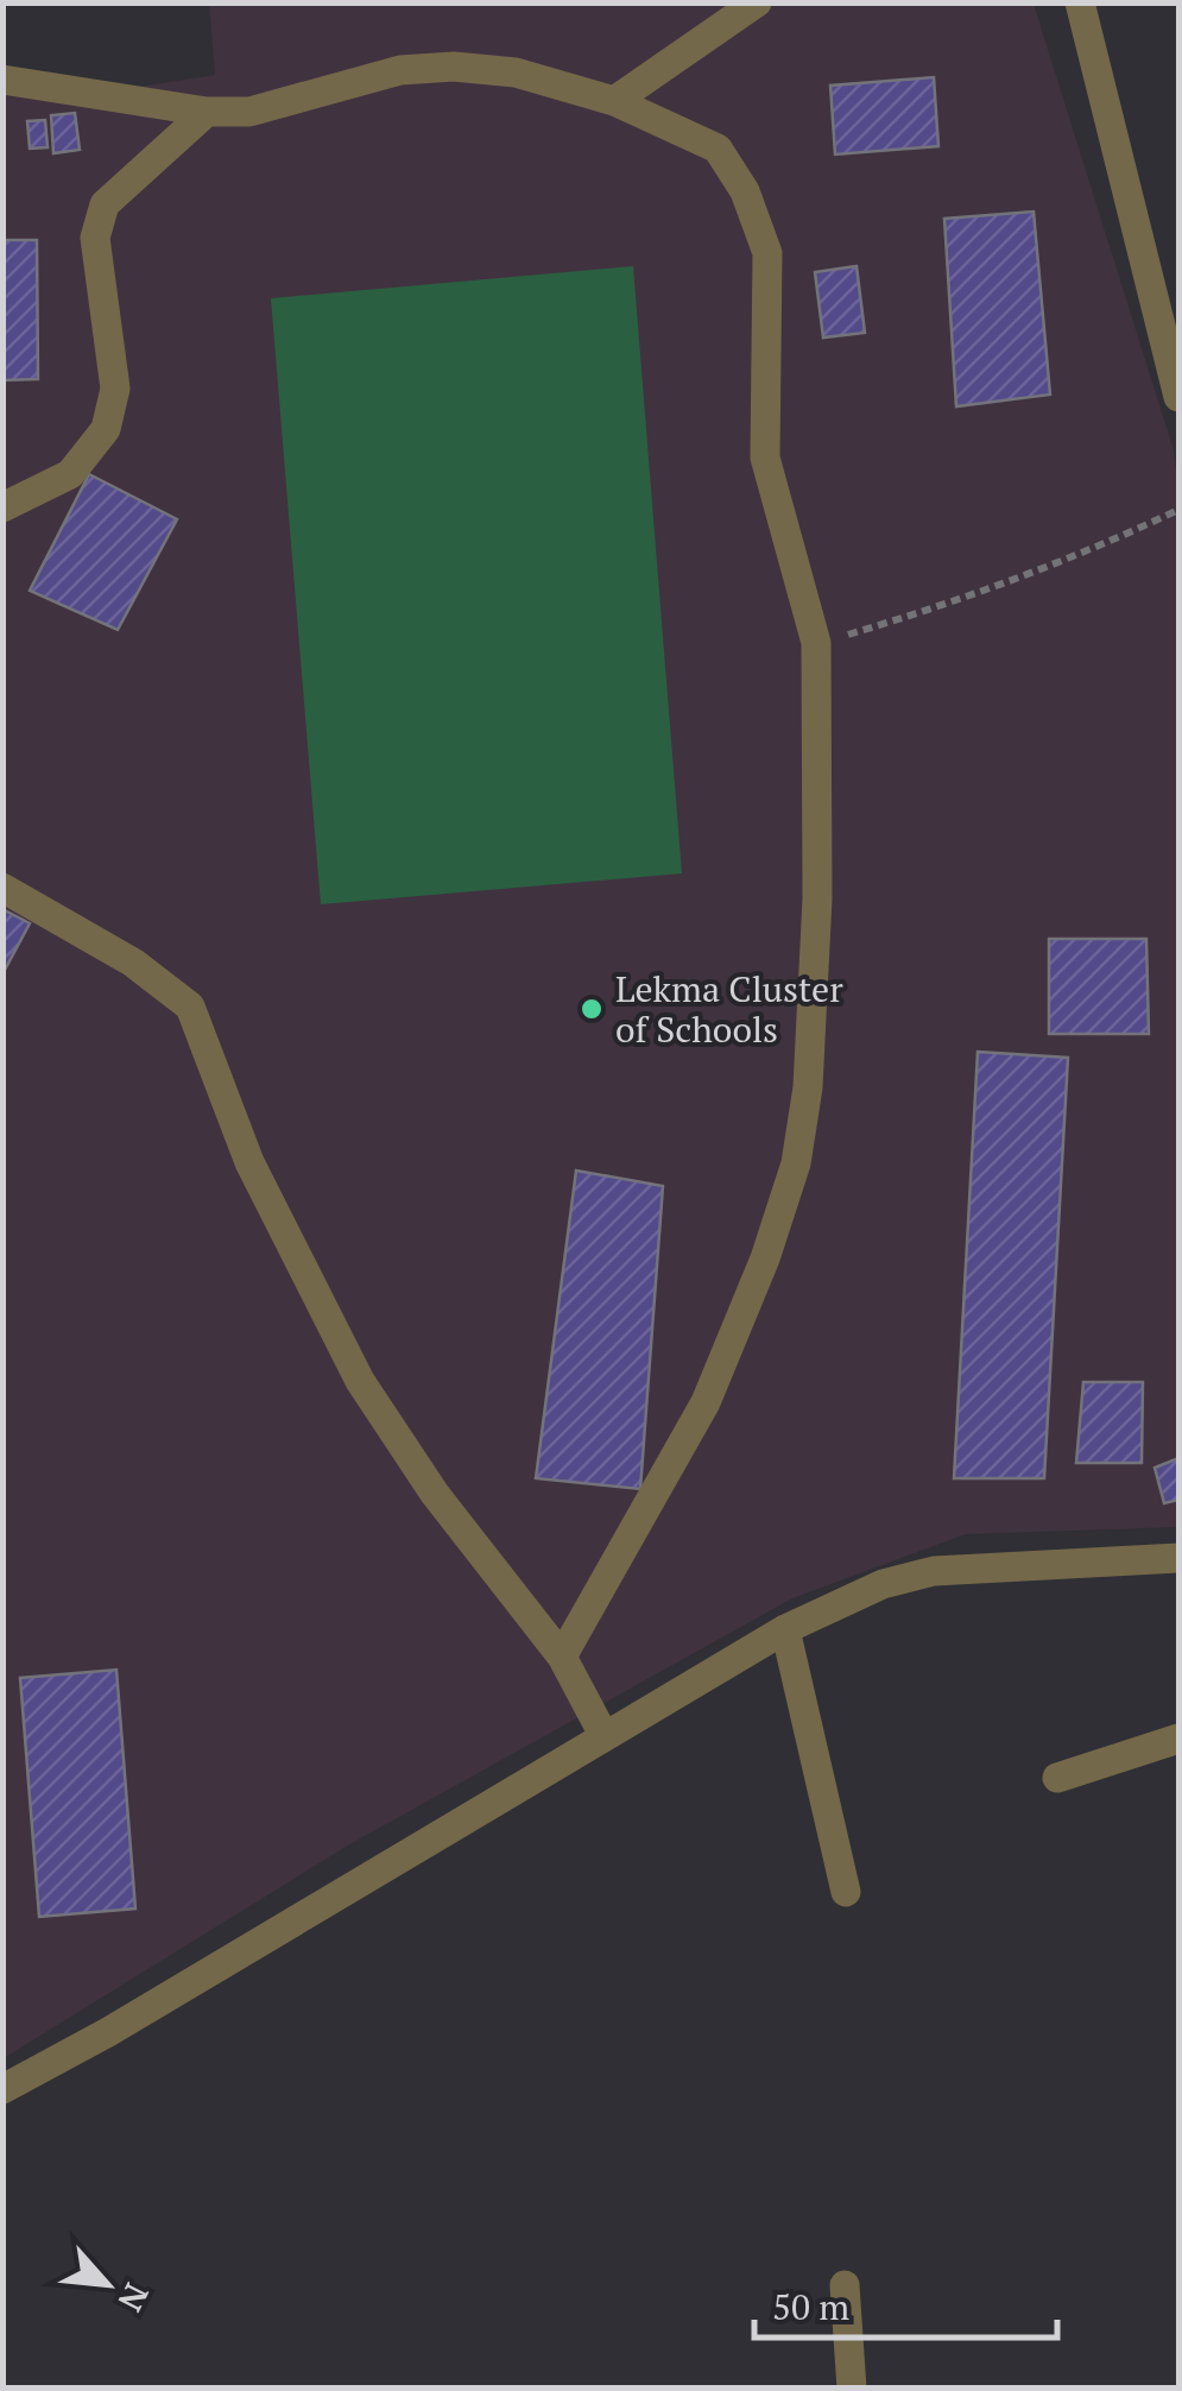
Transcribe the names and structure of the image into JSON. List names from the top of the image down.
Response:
{
  "places": ["Lekma Cluster of Schools"],
  "scale_bar": "50 m",
  "north": "bottom right"
}
